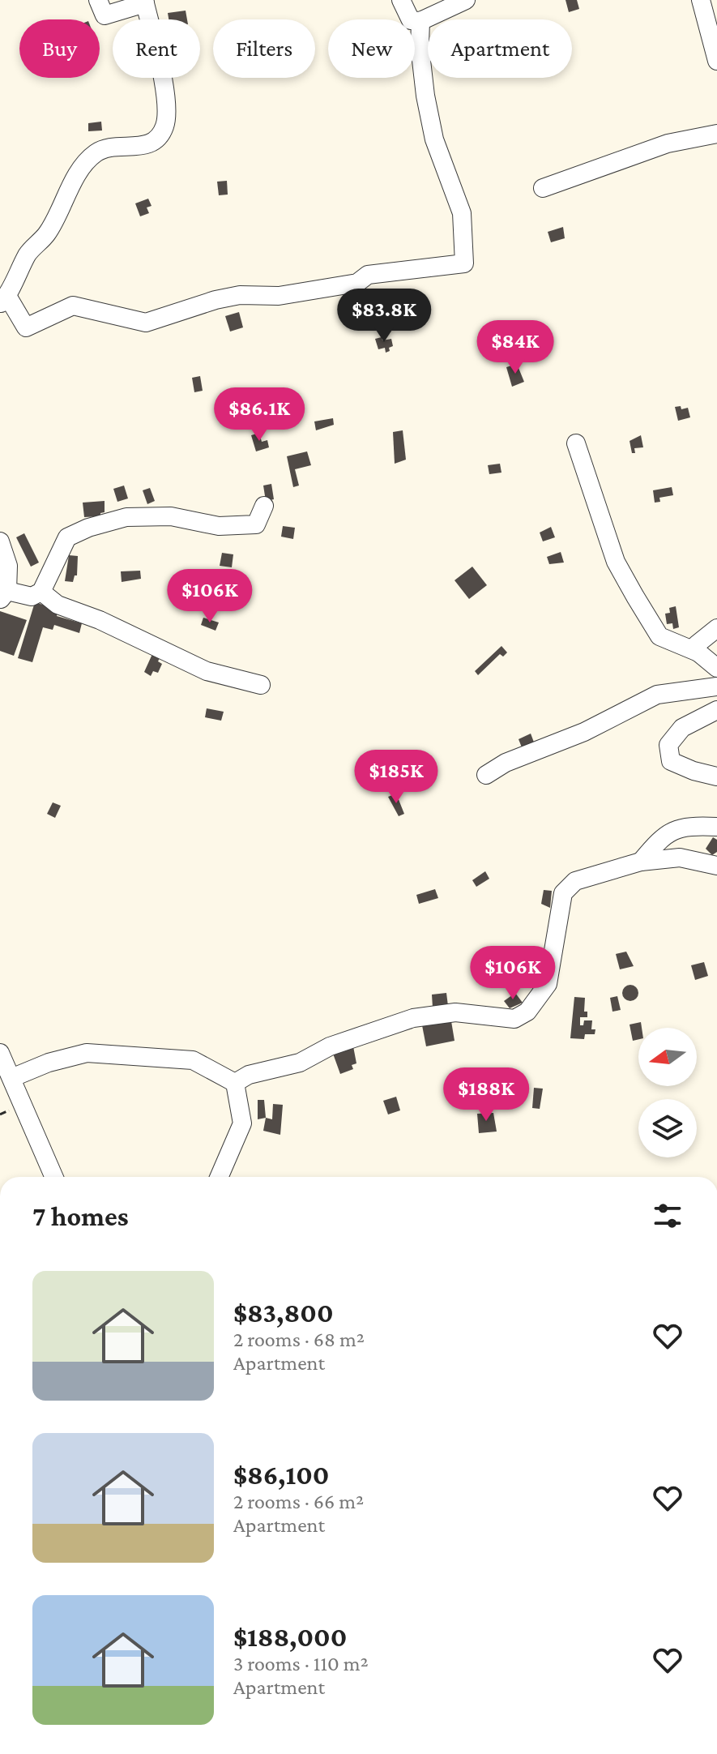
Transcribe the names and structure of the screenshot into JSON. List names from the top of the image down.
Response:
{
  "north": "left",
  "page": {
    "chip": [
      "Buy",
      "Rent",
      "Filters",
      "New",
      "Apartment"
    ],
    "price": [
      "$83.8K",
      "$84K",
      "$86.1K",
      "$106K",
      "$185K",
      "$106K",
      "$188K"
    ],
    "heading": "7 homes",
    "list": [
      {
        "name": "$83,800",
        "note": "2 rooms · 68 m² · Apartment"
      },
      {
        "name": "$86,100",
        "note": "2 rooms · 66 m² · Apartment"
      },
      {
        "name": "$188,000",
        "note": "3 rooms · 110 m² · Apartment"
      }
    ]
  }
}
